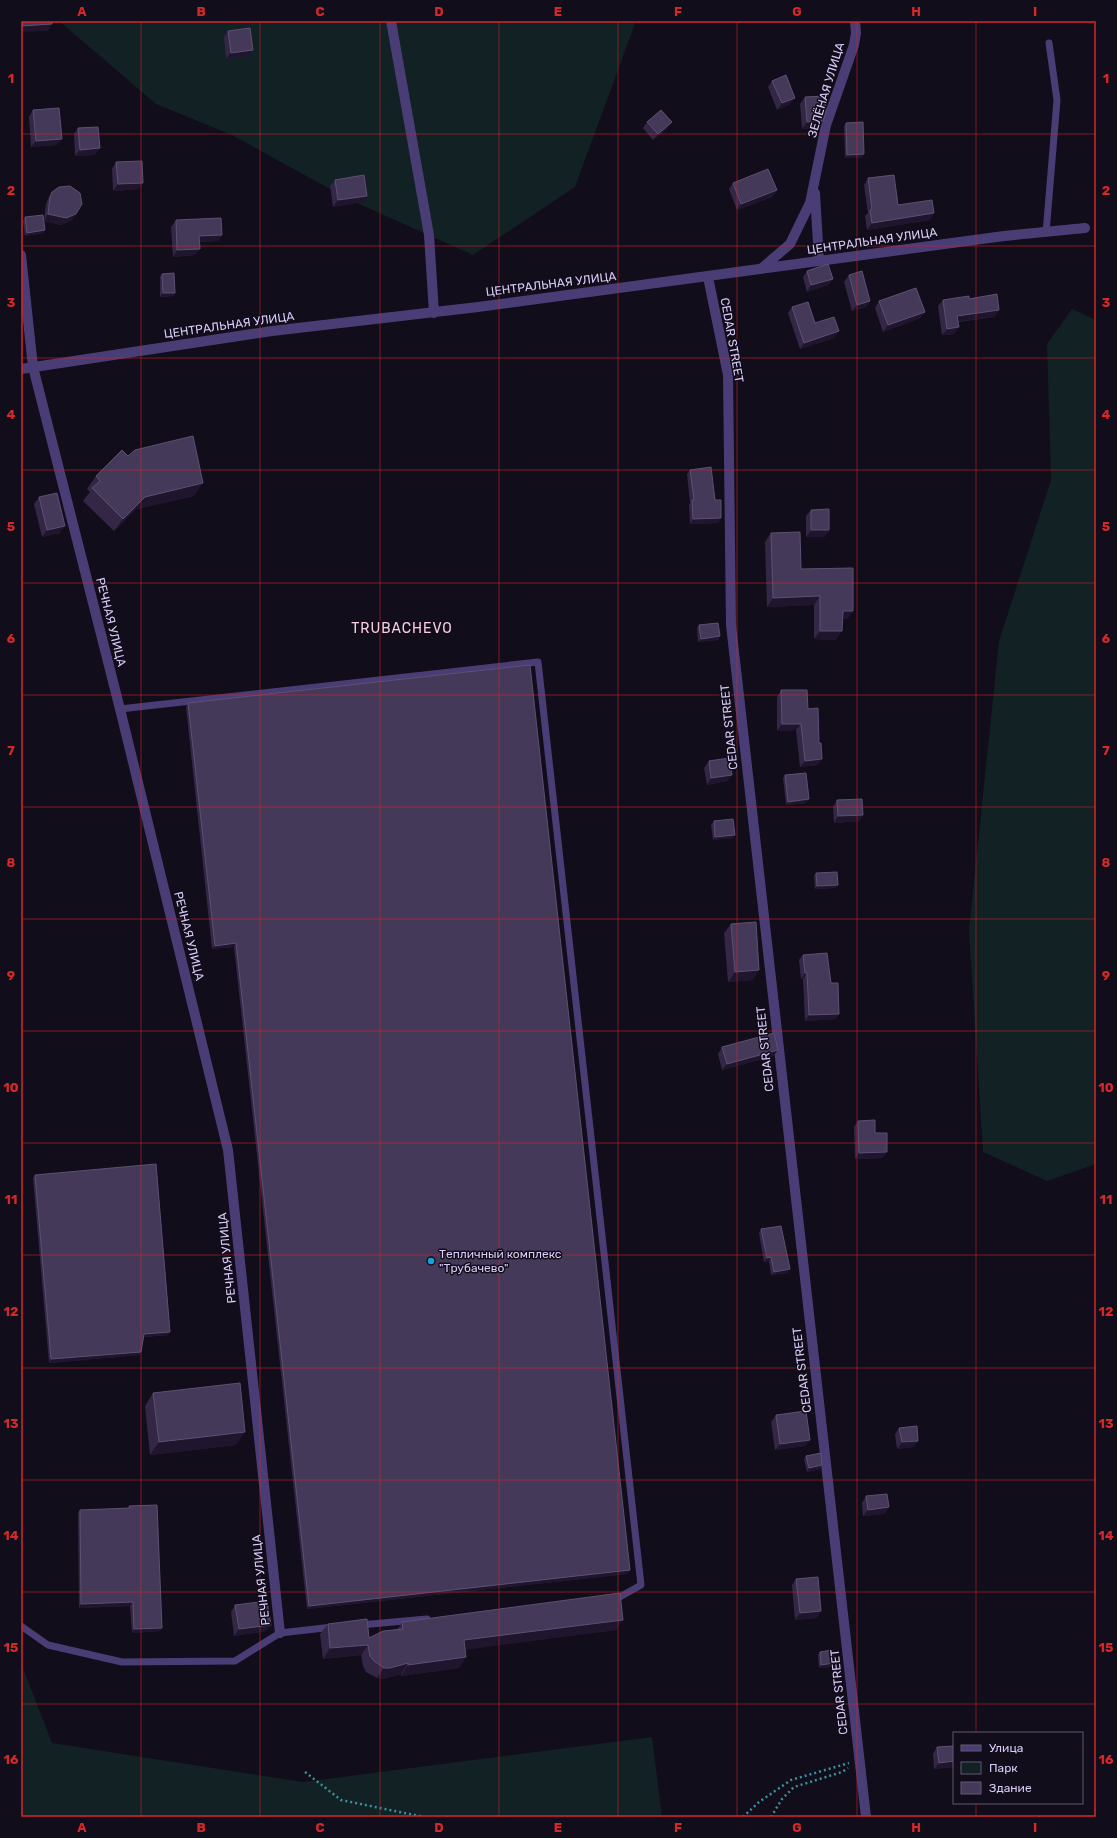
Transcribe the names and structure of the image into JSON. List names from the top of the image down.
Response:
{
  "streets": {
    "street": [
      "ЗЕЛЁНАЯ УЛИЦА",
      "ЦЕНТРАЛЬНАЯ УЛИЦА",
      "CEDAR STREET",
      "РЕЧНАЯ УЛИЦА"
    ]
  },
  "crossings": [
    ["ЗЕЛЁНАЯ УЛИЦА", "ЦЕНТРАЛЬНАЯ УЛИЦА"],
    ["ЦЕНТРАЛЬНАЯ УЛИЦА", "CEDAR STREET"],
    ["ЦЕНТРАЛЬНАЯ УЛИЦА", "РЕЧНАЯ УЛИЦА"]
  ],
  "districts": ["TRUBACHEVO"],
  "places": ["Тепличный комплекс \"Трубачево\""],
  "legend": ["Улица", "Парк", "Здание"],
  "grid": {
    "columns": [
      "A",
      "B",
      "C",
      "D",
      "E",
      "F",
      "G",
      "H",
      "I"
    ],
    "rows": [
      "1",
      "2",
      "3",
      "4",
      "5",
      "6",
      "7",
      "8",
      "9",
      "10",
      "11",
      "12",
      "13",
      "14",
      "15",
      "16"
    ]
  }
}
